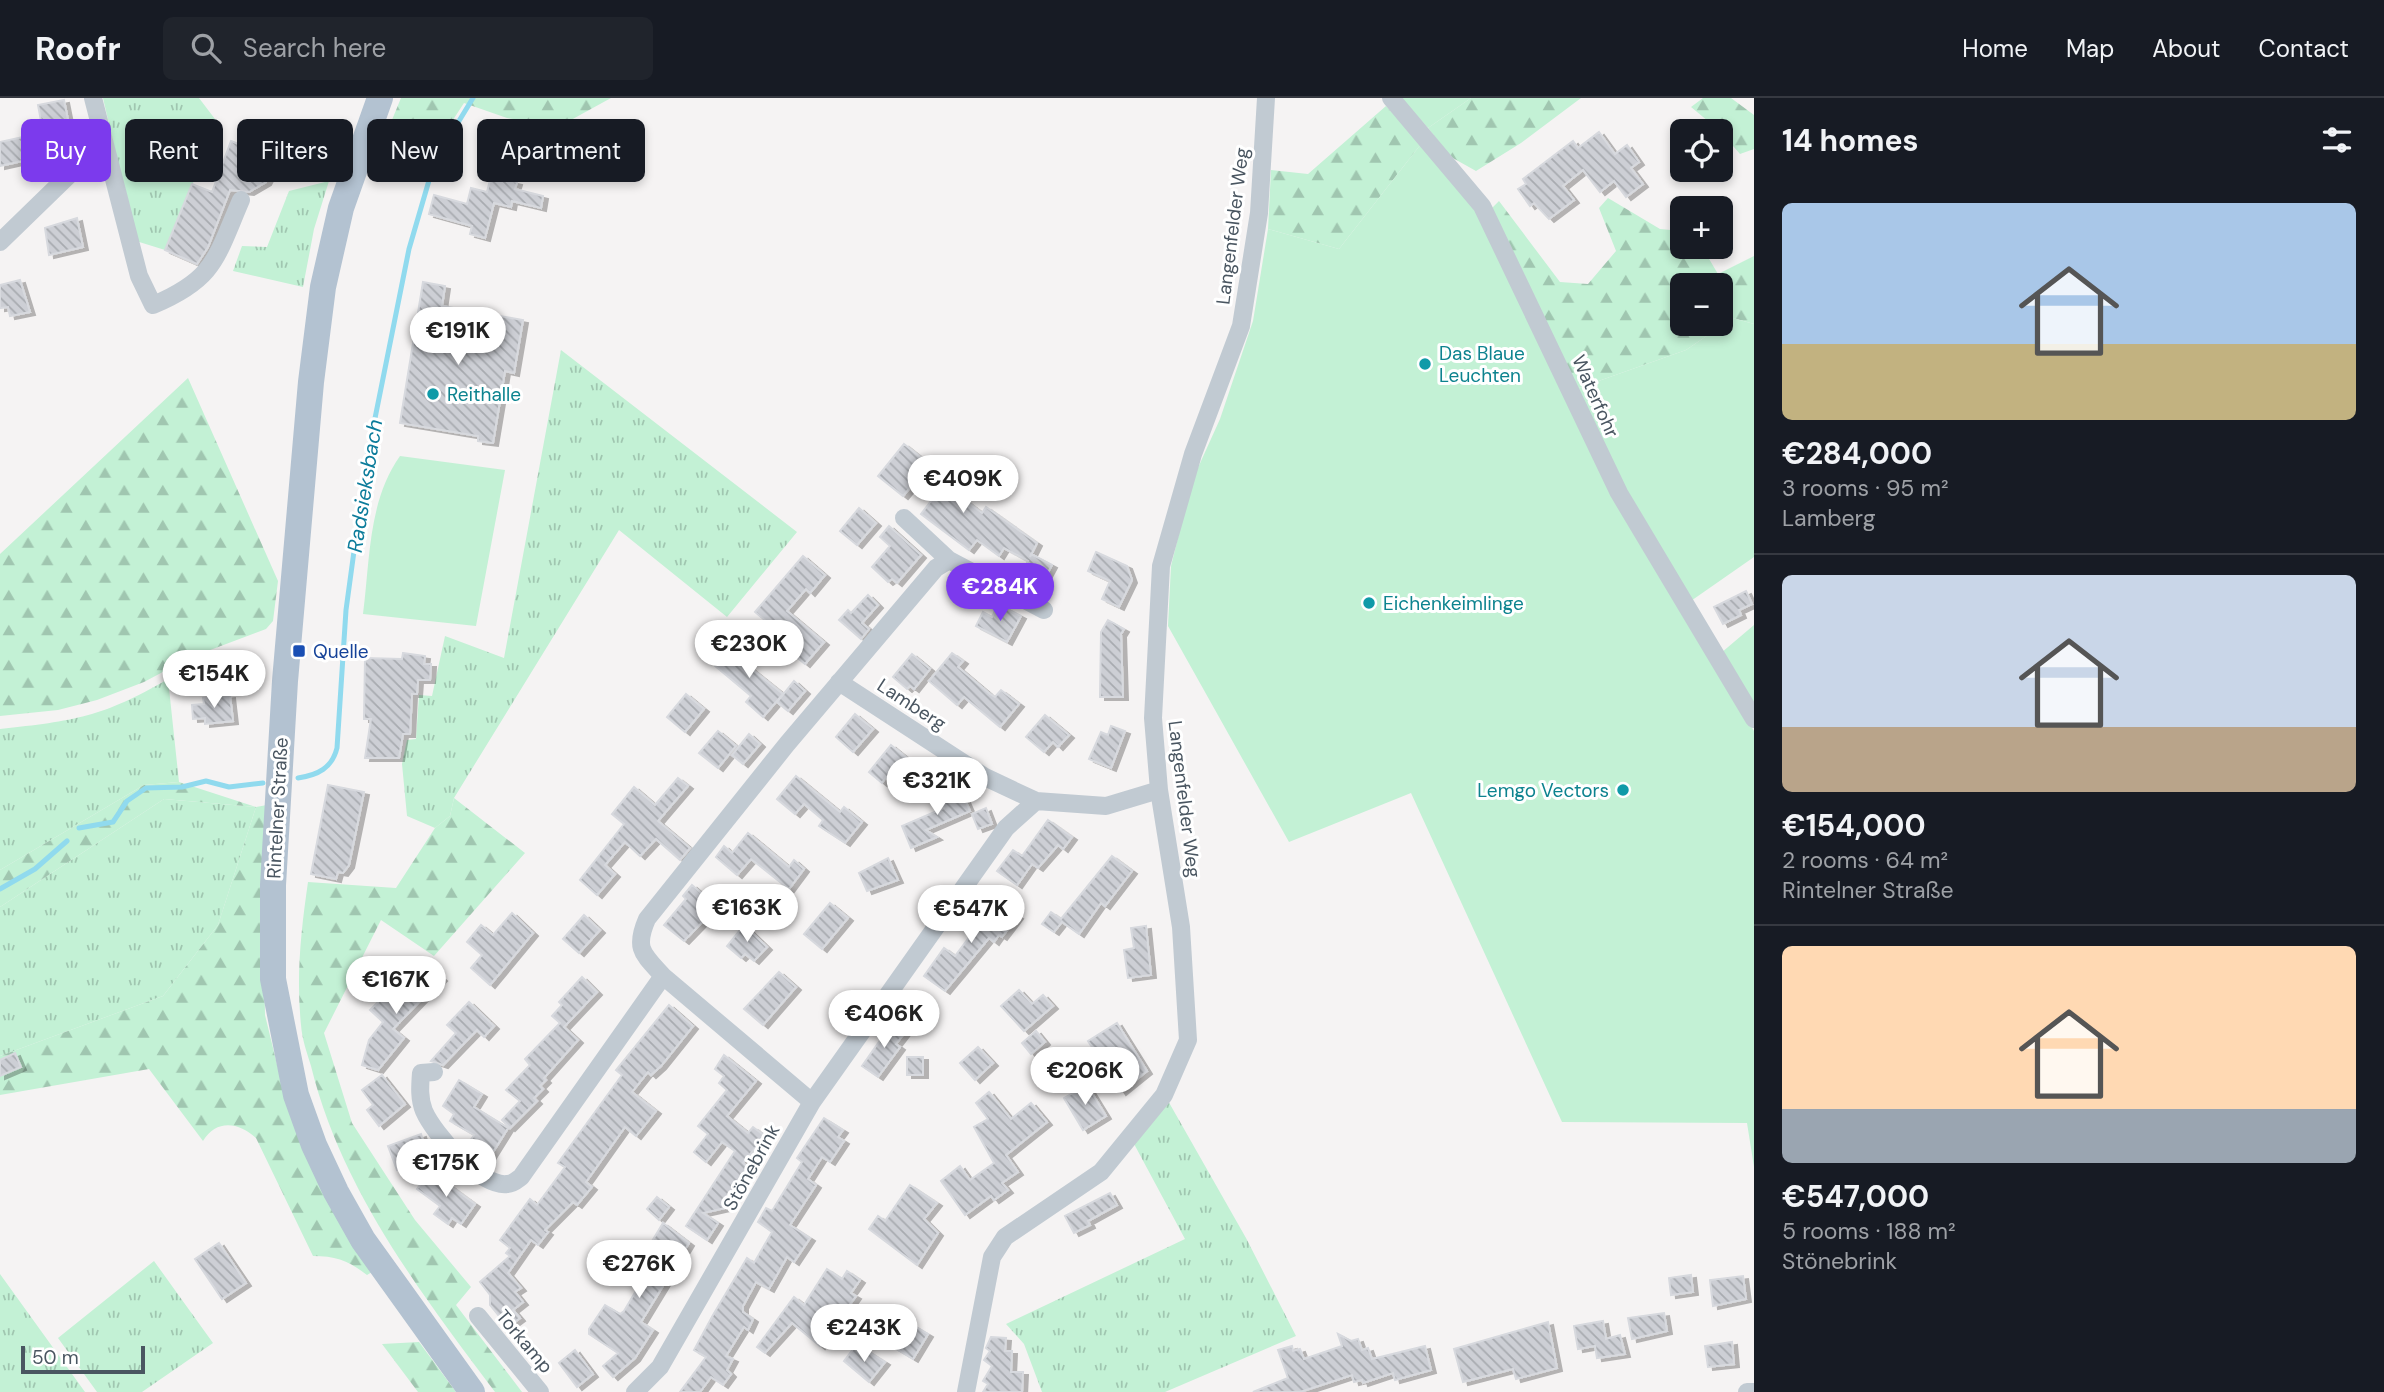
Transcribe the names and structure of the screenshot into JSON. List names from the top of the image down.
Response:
{
  "streets": {
    "main road": ["Rintelner Straße"],
    "street": [
      "Langenfelder Weg",
      "Waterfohr",
      "Lamberg",
      "Stönebrink",
      "Torkamp"
    ]
  },
  "crossings": [
    ["Langenfelder Weg", "Lamberg"],
    ["Lamberg", "Stönebrink"]
  ],
  "water": ["Radsieksbach"],
  "places": {
    "other": [
      "Das Blaue Leuchten",
      "Reithalle",
      "Eichenkeimlinge",
      "Lemgo Vectors"
    ],
    "transit": ["Quelle"]
  },
  "scale_bar": "50 m",
  "page": {
    "header": "Roofr",
    "search": "Search here",
    "nav": [
      "Home",
      "Map",
      "About",
      "Contact"
    ],
    "heading": "14 homes",
    "map_buttons": ["+", "−"],
    "chip": [
      "Buy",
      "Rent",
      "Filters",
      "New",
      "Apartment"
    ],
    "list": [
      {
        "name": "€284,000",
        "note": "3 rooms · 95 m² · Lamberg"
      },
      {
        "name": "€154,000",
        "note": "2 rooms · 64 m² · Rintelner Straße"
      },
      {
        "name": "€547,000",
        "note": "5 rooms · 188 m² · Stönebrink"
      }
    ],
    "price": [
      "€191K",
      "€409K",
      "€284K",
      "€230K",
      "€154K",
      "€321K",
      "€163K",
      "€547K",
      "€167K",
      "€406K",
      "€206K",
      "€175K",
      "€276K",
      "€243K"
    ],
    "scale": "50 m"
  }
}
